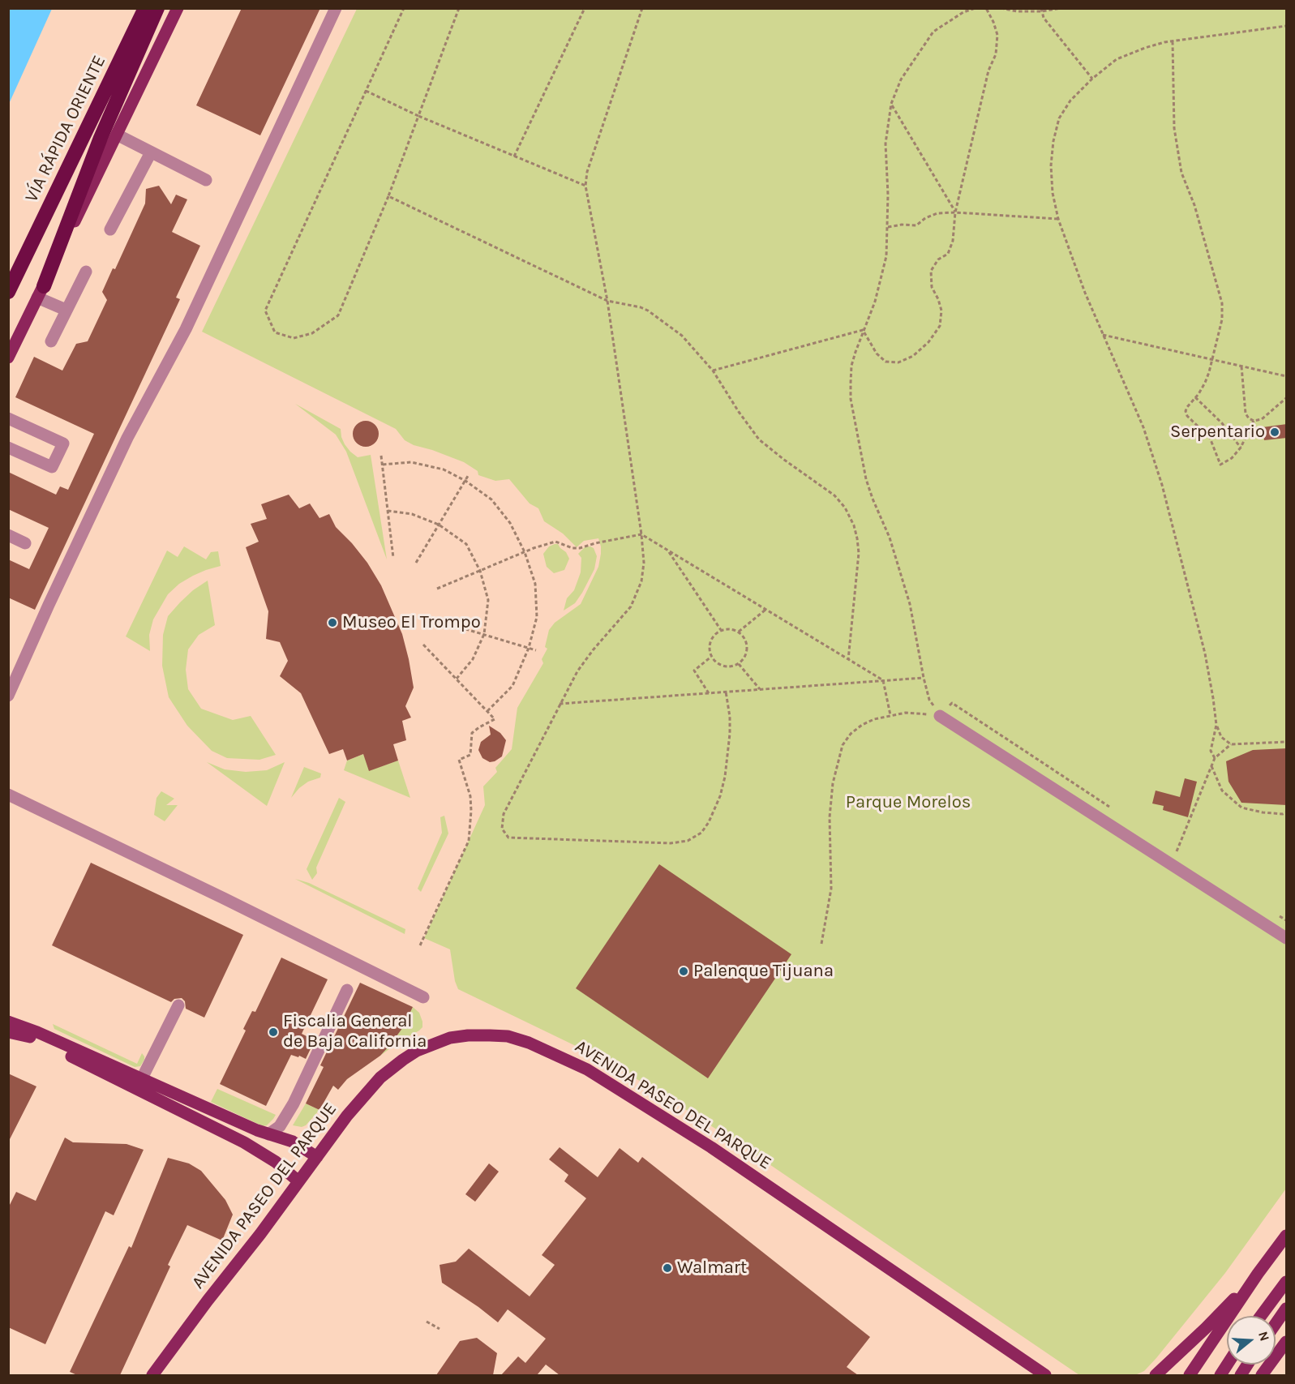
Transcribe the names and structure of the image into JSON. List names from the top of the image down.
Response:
{
  "streets": {
    "highway": ["VÍA RÁPIDA ORIENTE"],
    "main road": ["AVENIDA PASEO DEL PARQUE"]
  },
  "parks": ["Parque Morelos"],
  "places": [
    "Serpentario",
    "Museo El Trompo",
    "Palenque Tijuana",
    "Fiscalia General de Baja California",
    "Walmart"
  ],
  "north": "right"
}
